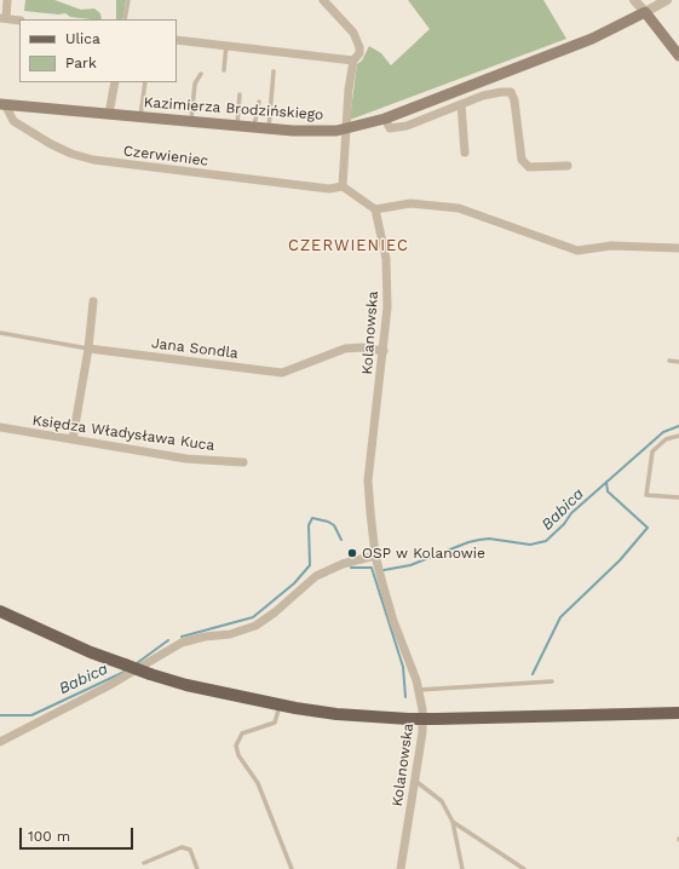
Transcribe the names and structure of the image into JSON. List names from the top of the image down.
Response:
{
  "streets": {
    "main road": ["Kazimierza Brodzińskiego"],
    "street": [
      "Czerwieniec",
      "Kolanowska",
      "Jana Sondla",
      "Księdza Władysława Kuca"
    ]
  },
  "crossings": [
    ["Kazimierza Brodzińskiego", "Czerwieniec"],
    ["Kolanowska", "Jana Sondla"]
  ],
  "districts": ["CZERWIENIEC"],
  "water": ["Babica"],
  "places": ["OSP w Kolanowie"],
  "legend": ["Ulica", "Park"],
  "scale_bar": "100 m"
}
